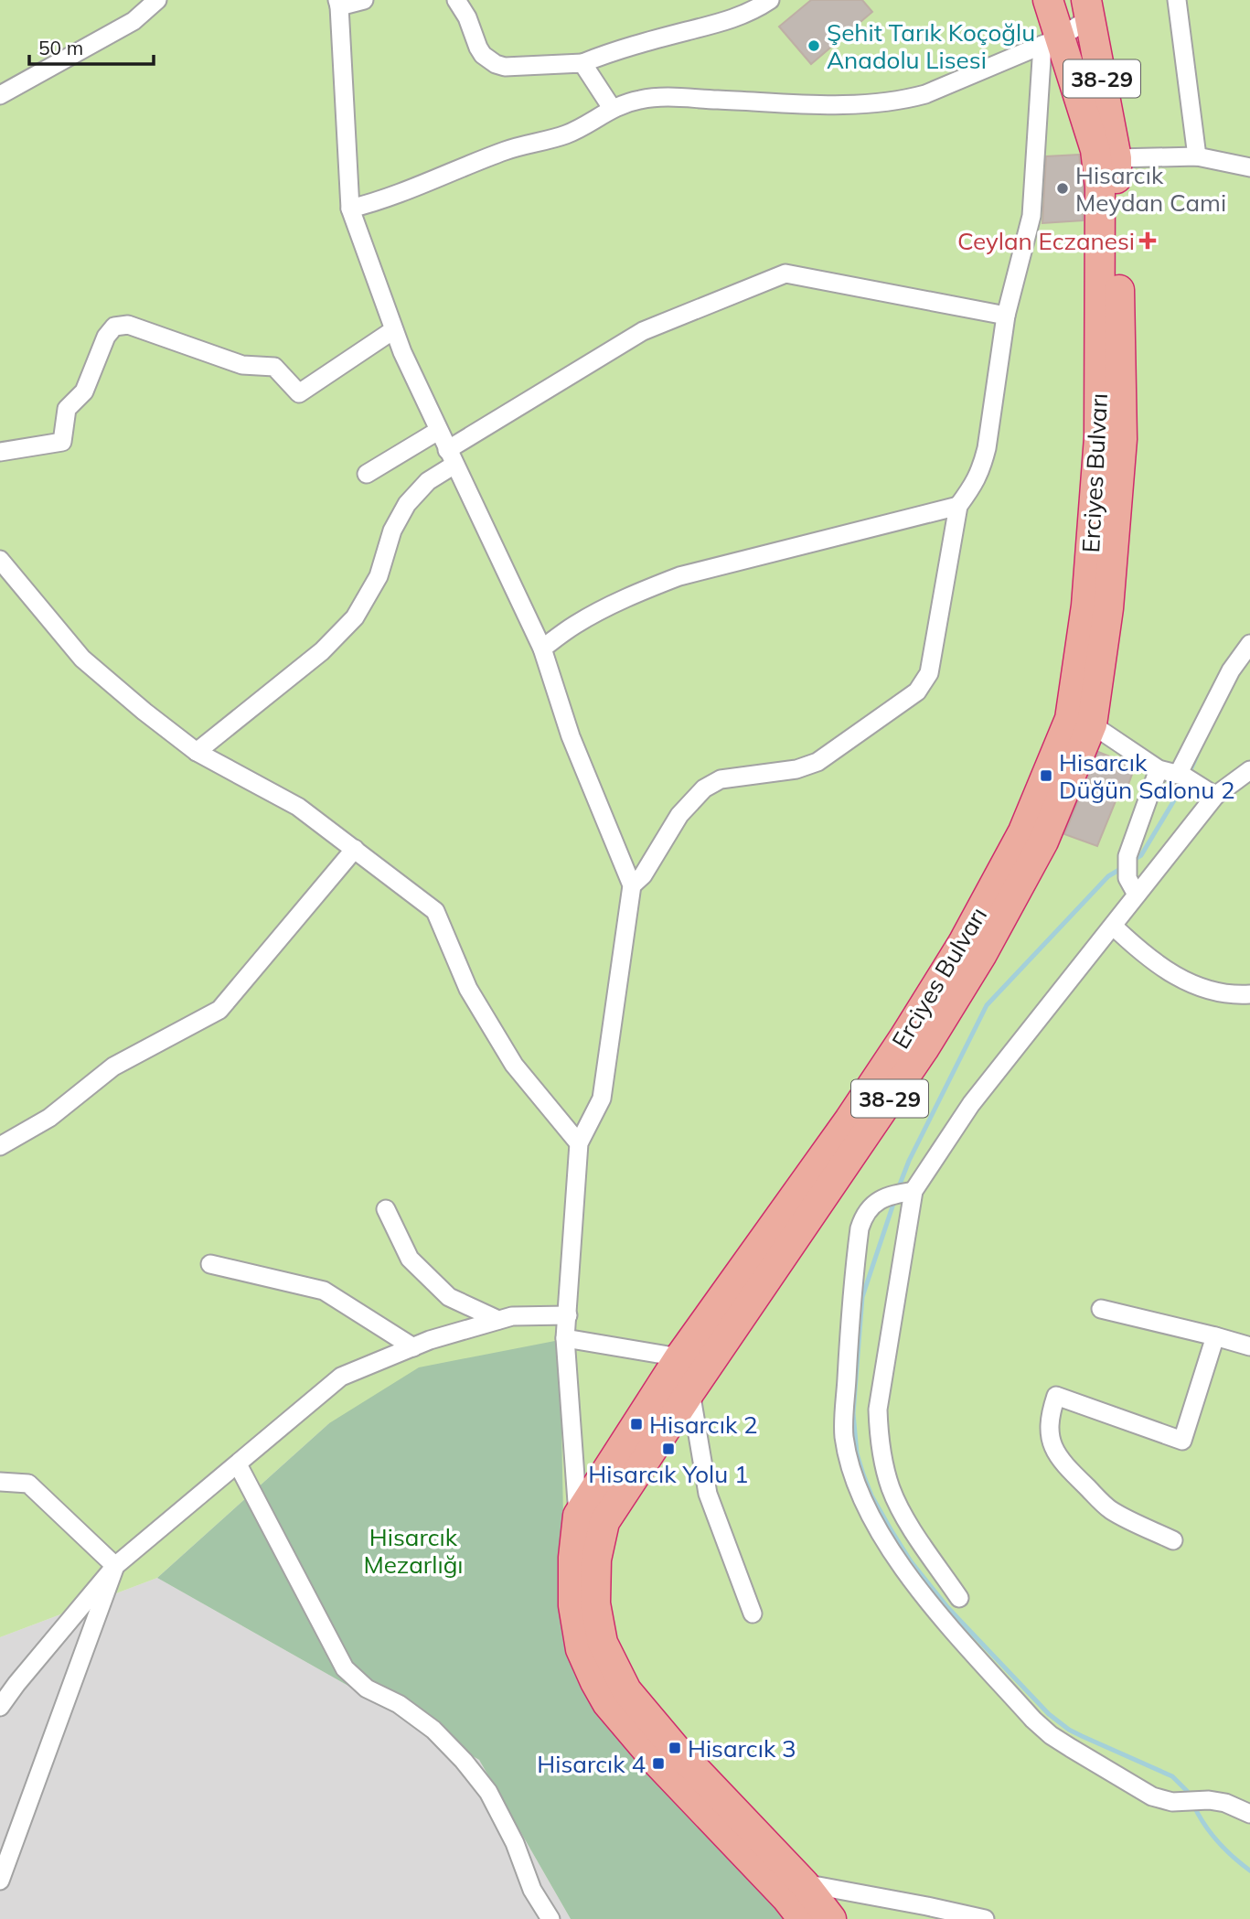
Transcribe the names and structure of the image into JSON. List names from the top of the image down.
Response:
{
  "streets": {
    "highway": ["38-29", "Erciyes Bulvarı"]
  },
  "parks": ["Hisarcık Mezarlığı"],
  "places": {
    "other": ["Şehit Tarık Koçoğlu Anadolu Lisesi", "Hisarcık Meydan Cami"],
    "health": ["Ceylan Eczanesi"],
    "transit": [
      "Hisarcık Düğün Salonu 2",
      "Hisarcık 2",
      "Hisarcık Yolu 1",
      "Hisarcık 3",
      "Hisarcık 4"
    ]
  },
  "scale_bar": "50 m"
}
